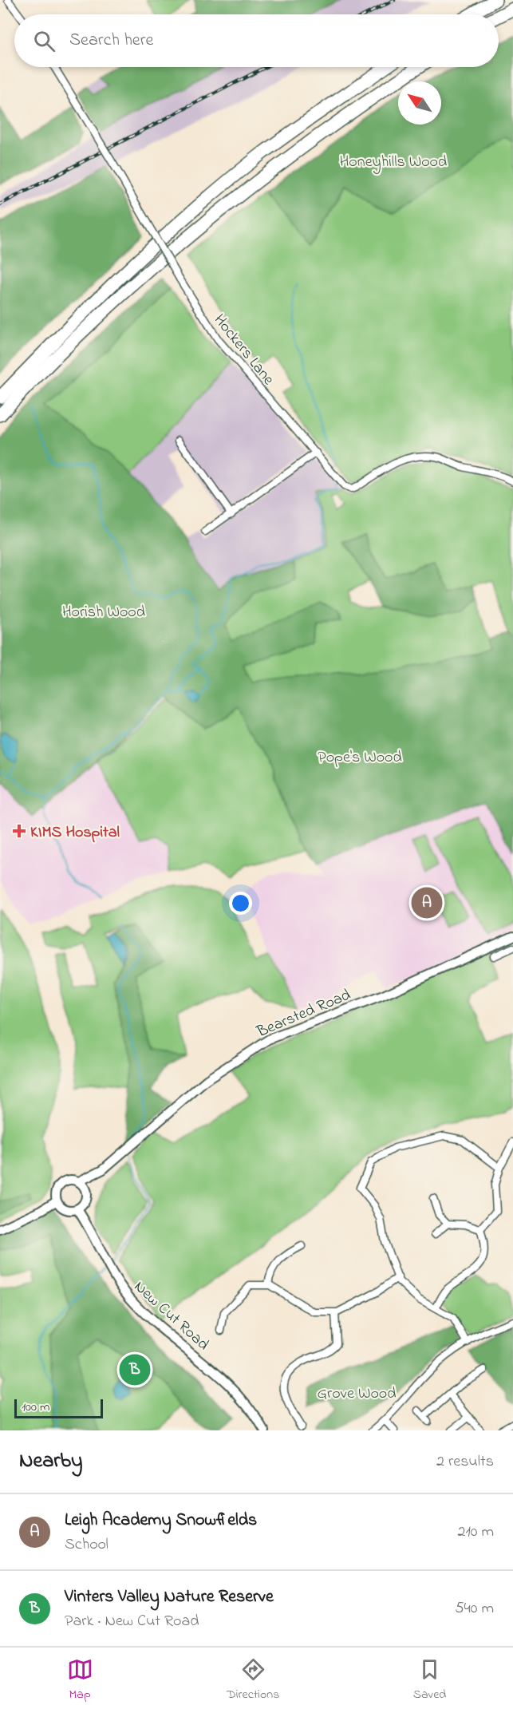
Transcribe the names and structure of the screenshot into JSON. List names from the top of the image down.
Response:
{
  "streets": {
    "street": ["Hockers Lane", "Bearsted Road", "New Cut Road"]
  },
  "crossings": [
    ["Bearsted Road", "New Cut Road"]
  ],
  "parks": [
    "Honeyhills Wood",
    "Horish Wood",
    "Pope's Wood",
    "Grove Wood"
  ],
  "places": {
    "health": ["KIMS Hospital"]
  },
  "scale_bar": "100 m",
  "north": "top left",
  "page": {
    "search": "Search here",
    "pins": ["A", "B"],
    "scale": "100 m",
    "heading": ["Nearby", "2 results"],
    "list": [
      {
        "mark": "A",
        "name": "Leigh Academy Snowfields",
        "note": "School",
        "value": "210 m"
      },
      {
        "mark": "B",
        "name": "Vinters Valley Nature Reserve",
        "note": "Park · New Cut Road",
        "value": "540 m"
      }
    ],
    "nav": ["Map", "Directions", "Saved"]
  }
}
